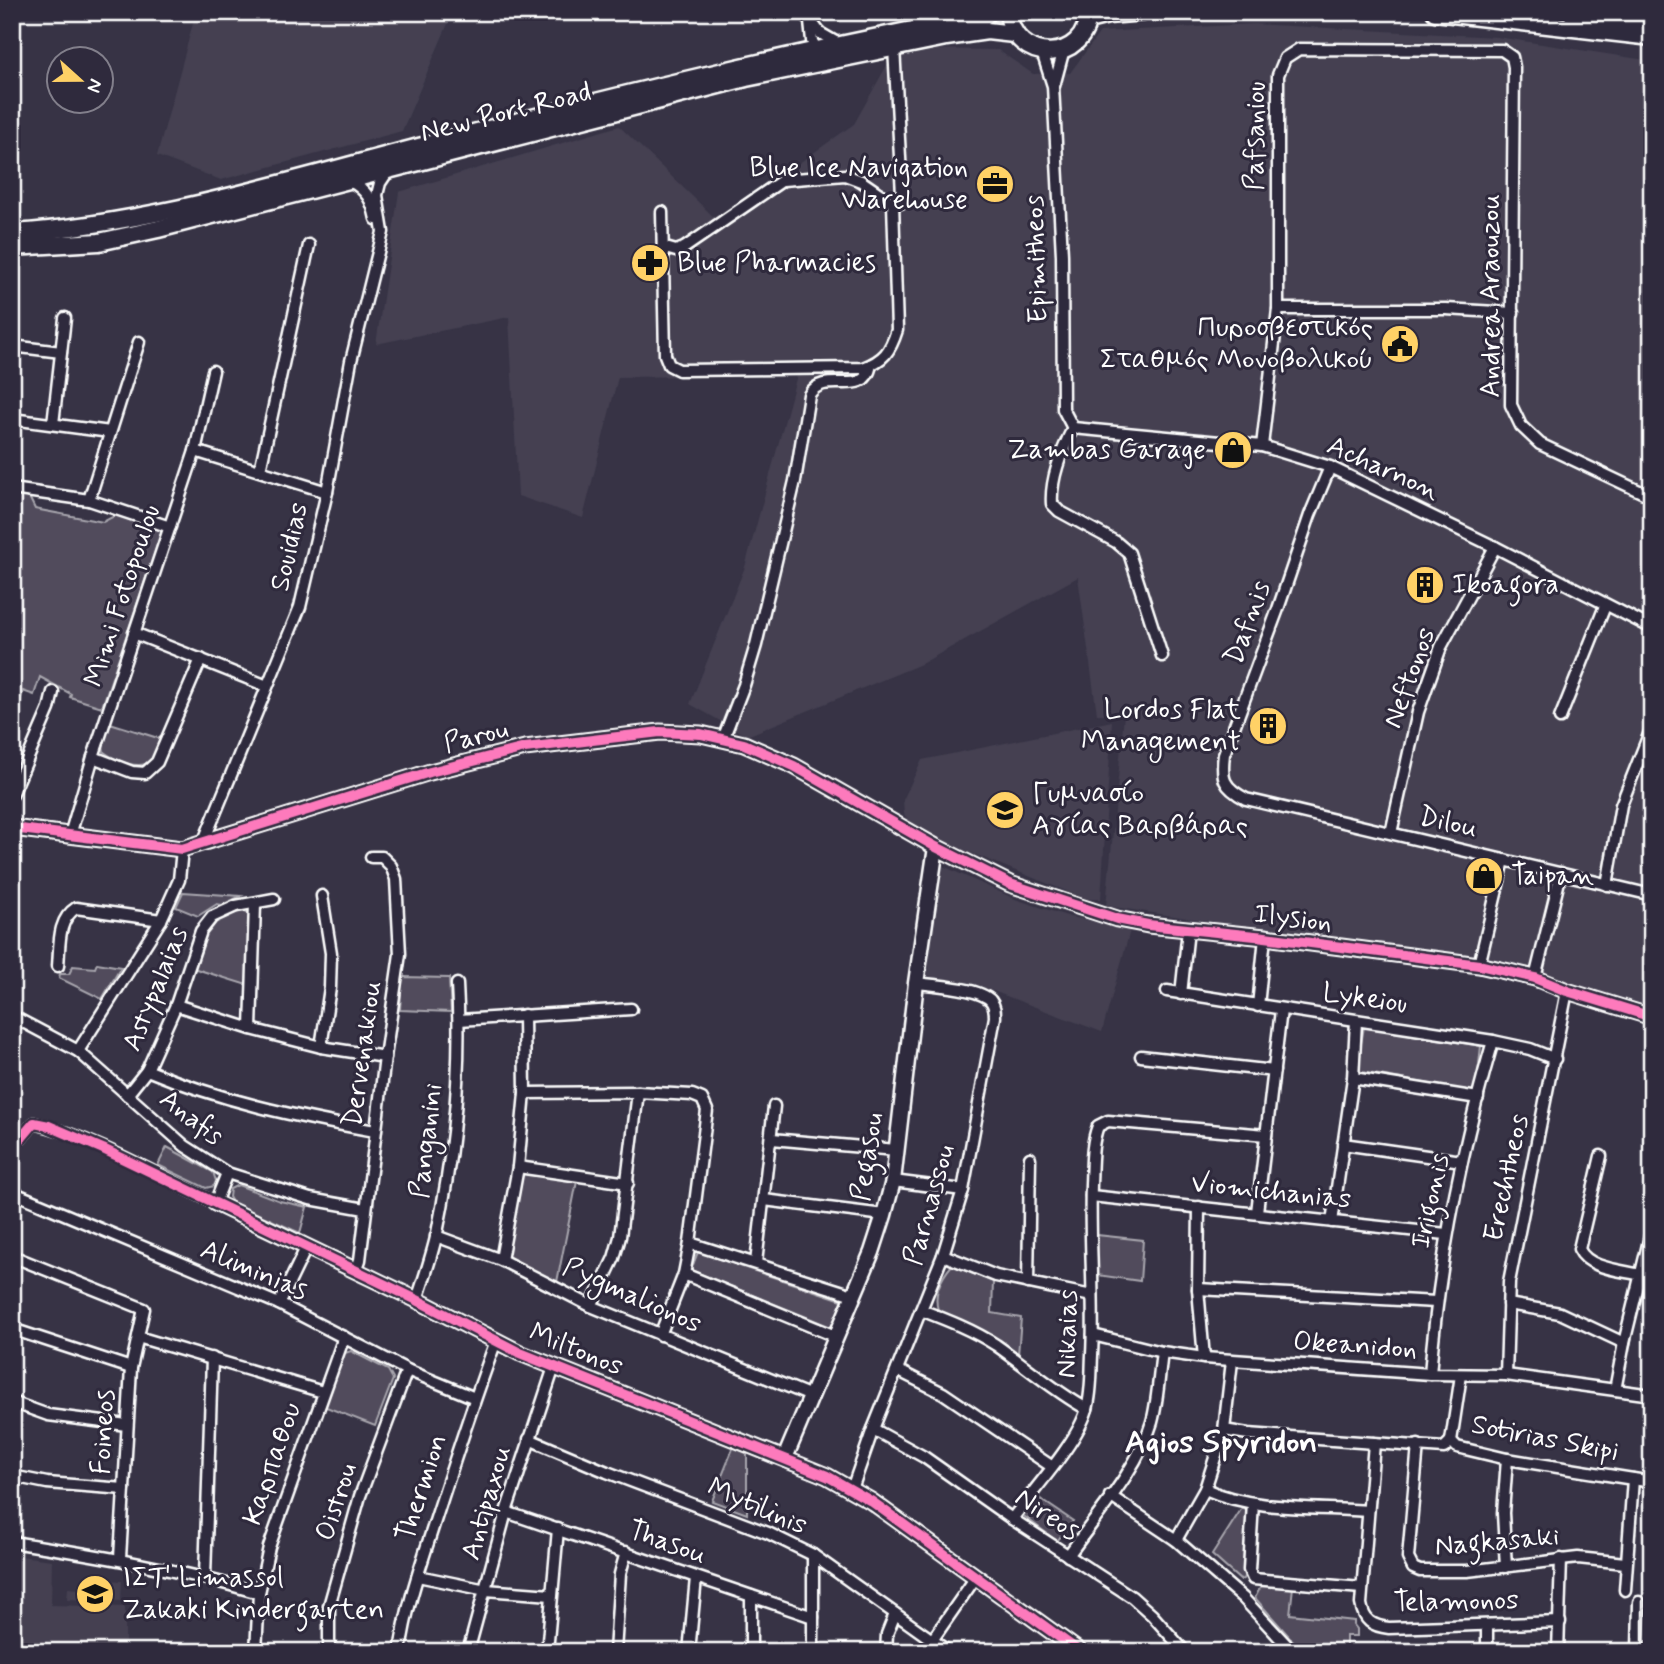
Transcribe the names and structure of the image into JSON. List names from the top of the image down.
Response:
{
  "streets": {
    "main road": ["New Port Road"],
    "street": [
      "Pafsaniou",
      "Epimitheos",
      "Andrea Araouzou",
      "Acharnon",
      "Souidias",
      "Mimi Fotopoulou",
      "Dafnis",
      "Neftonos",
      "Parou",
      "Dilou",
      "Ilysion",
      "Astypalaias",
      "Lykeiou",
      "Dervenakiou",
      "Anafis",
      "Panganini",
      "Pegasou",
      "Erechtheos",
      "Viomichanias",
      "Irigonis",
      "Parnassou",
      "Aliminias",
      "Pygmalionos",
      "Nikaias",
      "Okeanidon",
      "Miltonos",
      "Foineos",
      "Sotirias Skipi",
      "Καρπαθου",
      "Thermion",
      "Oistrou",
      "Antipaxou",
      "Mytilinis",
      "Nireos",
      "Nagkasaki",
      "Thasou",
      "Telamonos"
    ]
  },
  "crossings": [
    ["New Port Road", "Souidias"],
    ["Pafsaniou", "Andrea Araouzou"],
    ["Pafsaniou", "Acharnon"],
    ["Epimitheos", "Acharnon"],
    ["Acharnon", "Dafnis"],
    ["Acharnon", "Neftonos"],
    ["Souidias", "Parou"],
    ["Mimi Fotopoulou", "Parou"],
    ["Dafnis", "Dilou"],
    ["Neftonos", "Dilou"],
    ["Parou", "Ilysion"],
    ["Parou", "Pegasou"],
    ["Ilysion", "Pegasou"],
    ["Ilysion", "Erechtheos"],
    ["Astypalaias", "Anafis"],
    ["Lykeiou", "Erechtheos"],
    ["Lykeiou", "Irigonis"],
    ["Dervenakiou", "Anafis"],
    ["Dervenakiou", "Miltonos"],
    ["Panganini", "Pygmalionos"],
    ["Panganini", "Miltonos"],
    ["Pegasou", "Parnassou"],
    ["Pegasou", "Pygmalionos"],
    ["Pegasou", "Miltonos"],
    ["Erechtheos", "Okeanidon"],
    ["Viomichanias", "Irigonis"],
    ["Viomichanias", "Nikaias"],
    ["Irigonis", "Okeanidon"],
    ["Parnassou", "Miltonos"],
    ["Parnassou", "Nireos"],
    ["Aliminias", "Καρπαθου"],
    ["Aliminias", "Thermion"],
    ["Aliminias", "Oistrou"],
    ["Nikaias", "Okeanidon"],
    ["Nikaias", "Nireos"],
    ["Miltonos", "Thermion"],
    ["Miltonos", "Antipaxou"],
    ["Sotirias Skipi", "Nagkasaki"],
    ["Sotirias Skipi", "Telamonos"],
    ["Antipaxou", "Mytilinis"],
    ["Antipaxou", "Thasou"]
  ],
  "districts": ["Agios Spyridon"],
  "places": {
    "office": ["Blue Ice Navigation Warehouse"],
    "pharmacy": ["Blue Pharmacies"],
    "public building": ["Πυροσβεστικός Σταθμός Μονοβολικού"],
    "shop": ["Zambas Garage", "Taipan"],
    "building": ["Ikoagora", "Lordos Flat Management"],
    "school or university": ["Γυμνασίο Αγίας Βαρβάρας", "ΙΣΤ' Limassol Zakaki Kindergarten"]
  },
  "north": "right"
}
